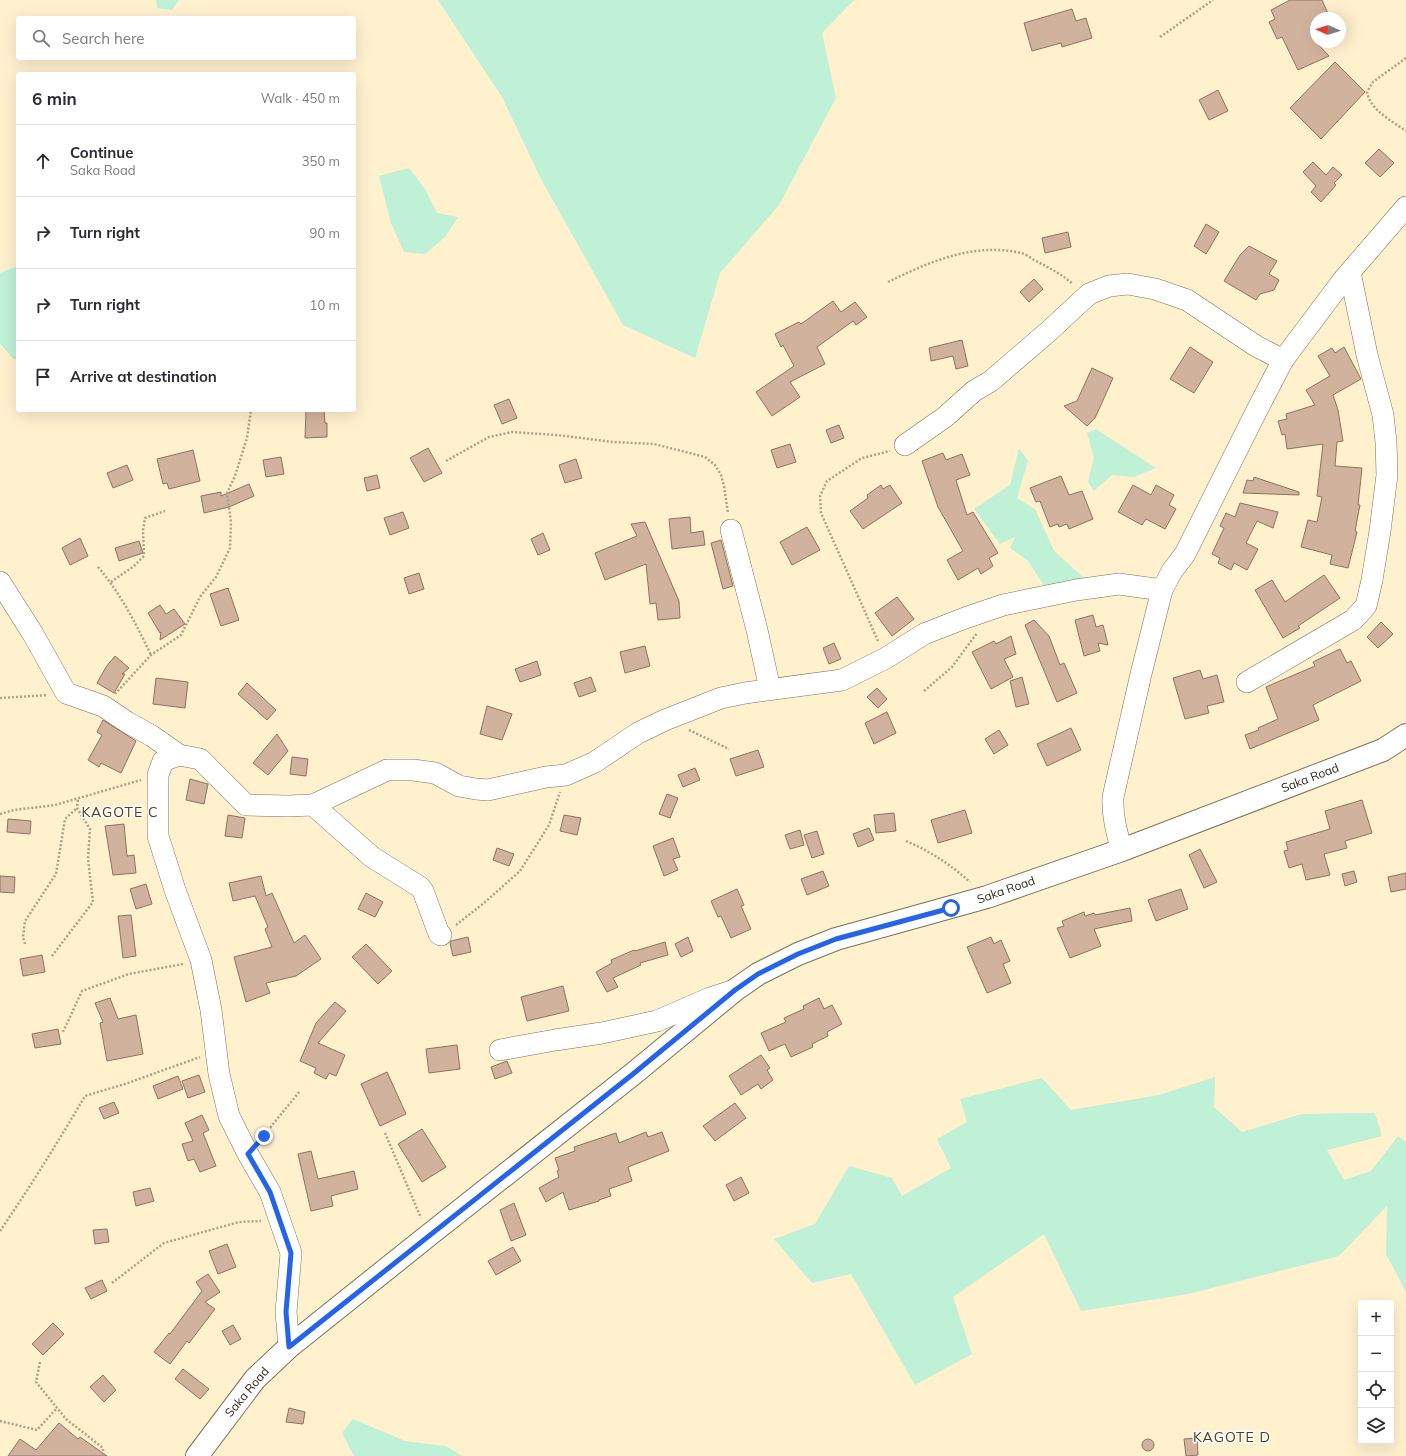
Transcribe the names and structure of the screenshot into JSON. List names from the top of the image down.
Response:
{
  "streets": {
    "main road": ["Saka Road"]
  },
  "districts": ["KAGOTE C", "KAGOTE D"],
  "north": "left",
  "page": {
    "search": "Search here",
    "heading": ["6 min", "Walk · 450 m"],
    "list": [
      ["Continue", "Saka Road", "350 m"],
      ["Turn right", "90 m"],
      ["Turn right", "10 m"],
      "Arrive at destination"
    ],
    "map_buttons": ["+", "−"]
  }
}
